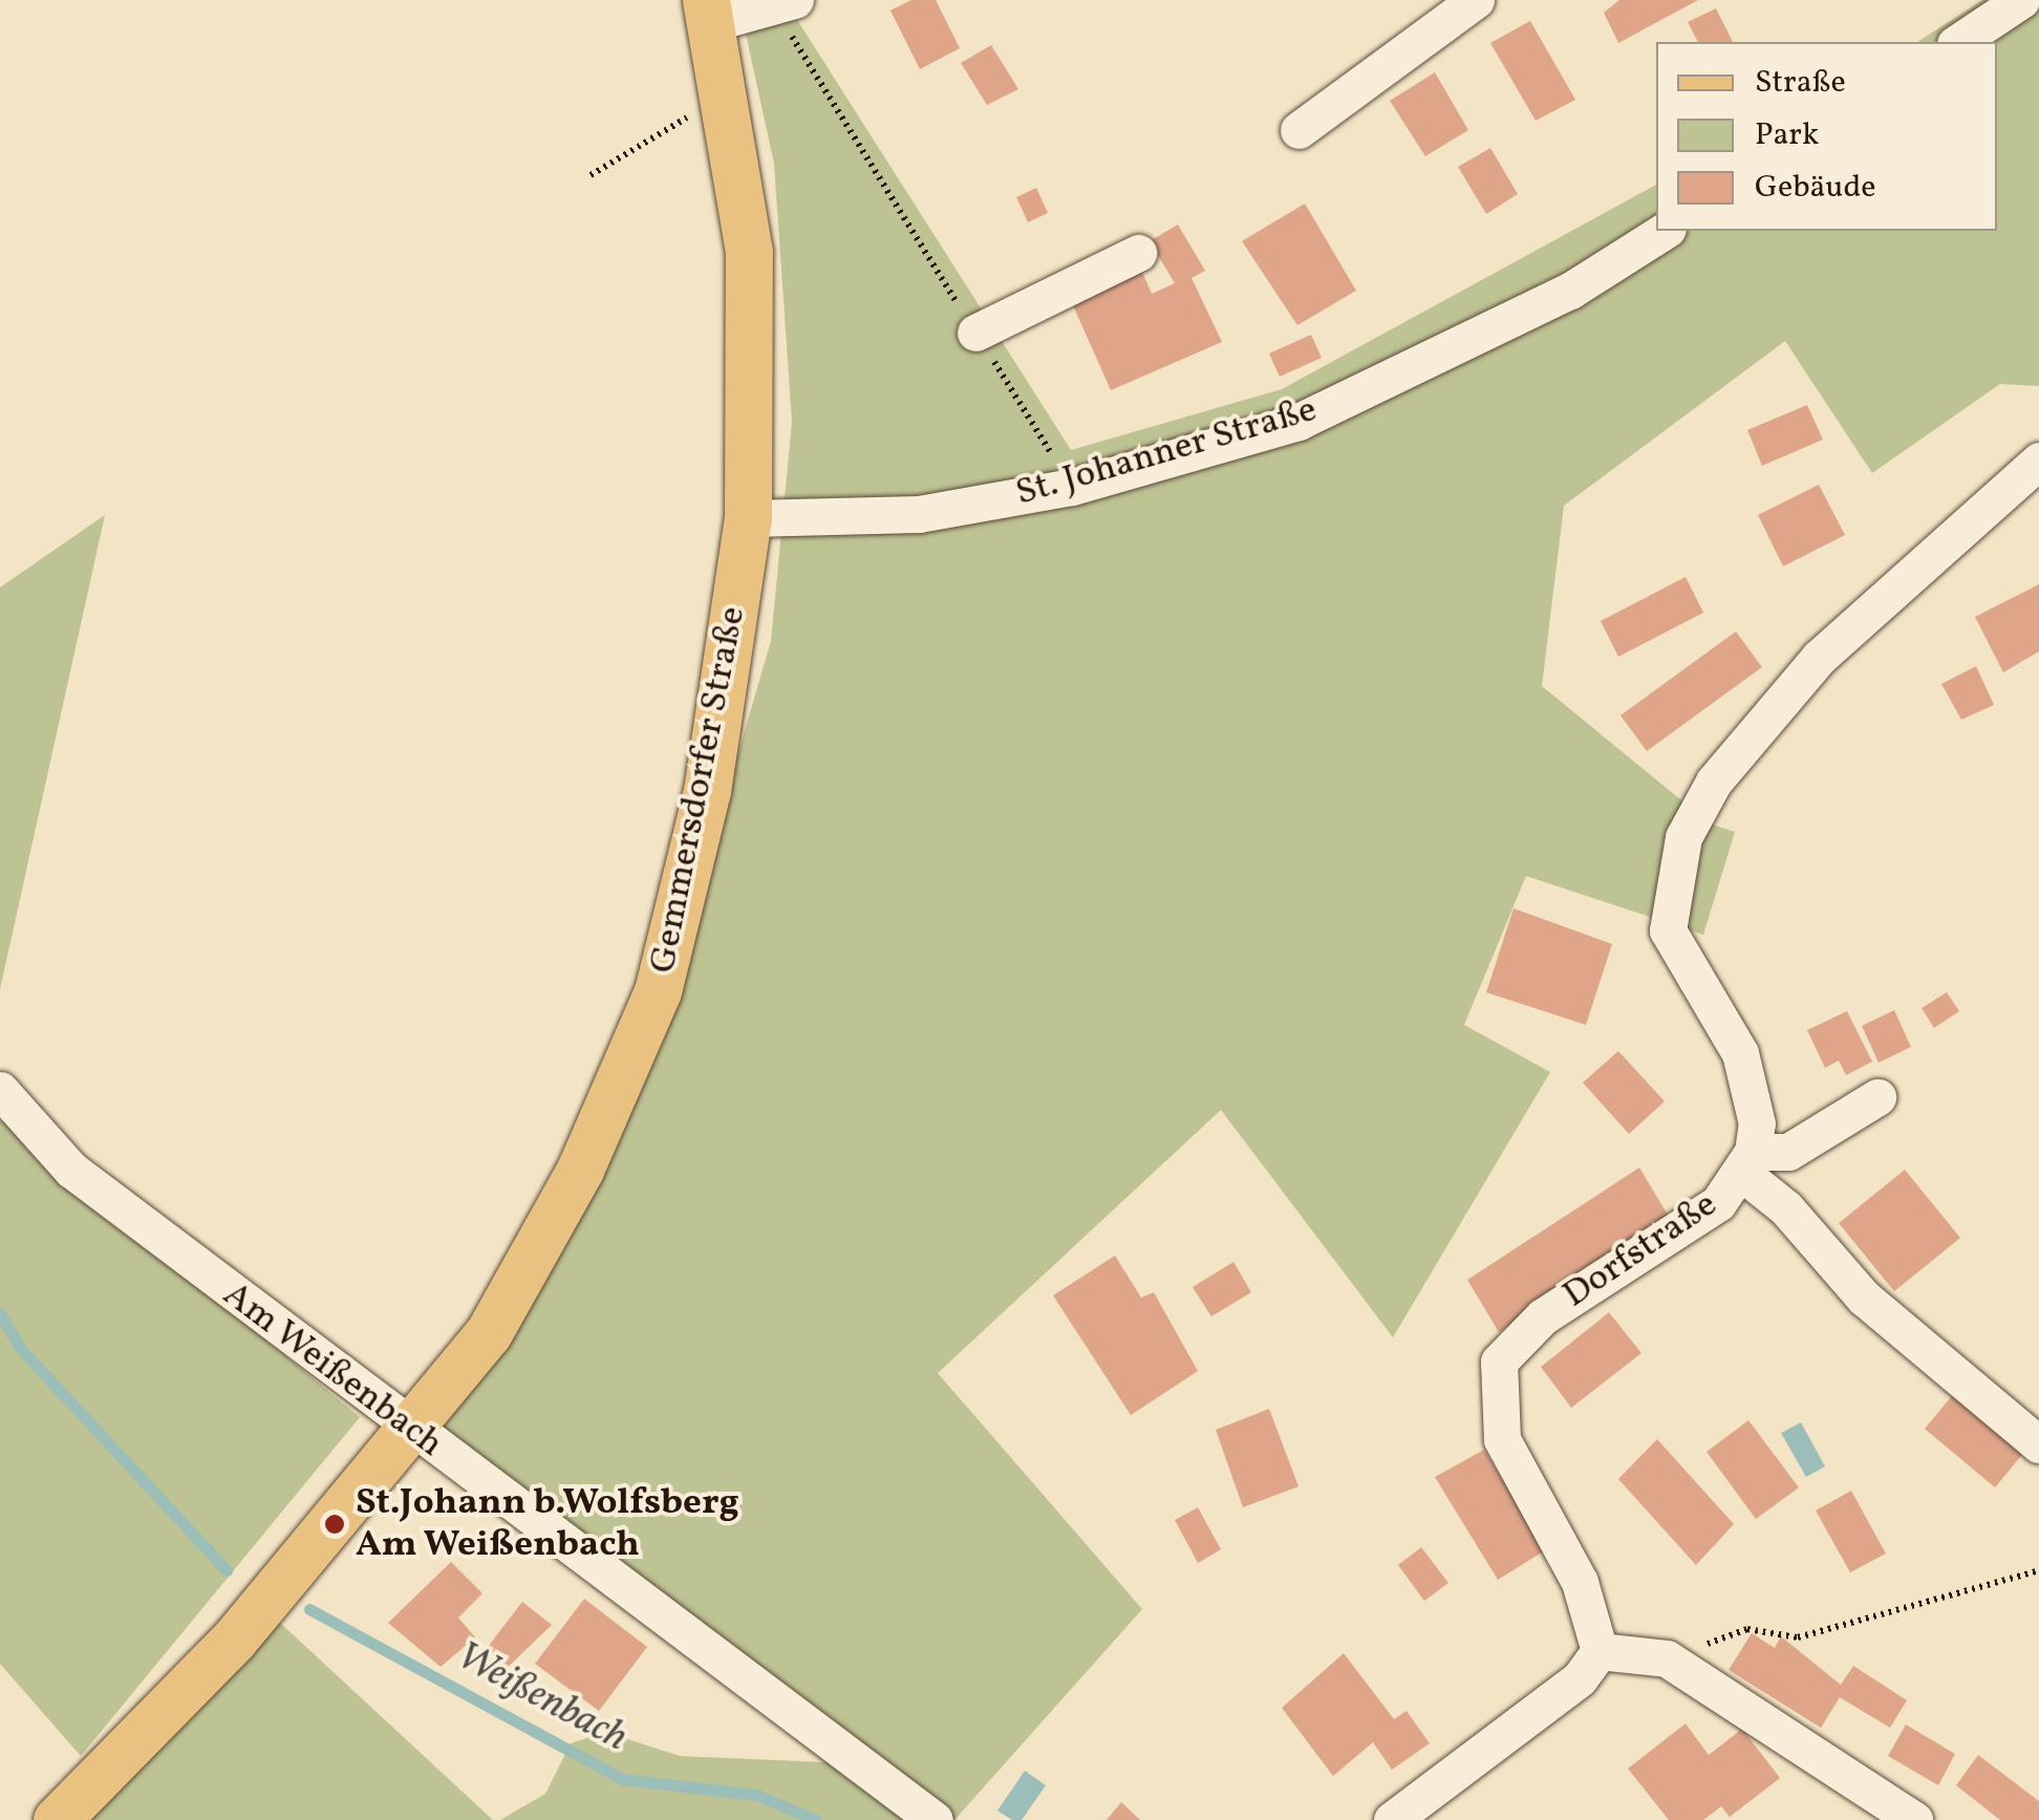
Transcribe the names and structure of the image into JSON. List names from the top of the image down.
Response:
{
  "streets": {
    "main road": ["Gemmersdorfer Straße"],
    "street": ["St. Johanner Straße", "Dorfstraße", "Am Weißenbach"]
  },
  "crossings": [
    ["St. Johanner Straße", "Gemmersdorfer Straße"],
    ["Gemmersdorfer Straße", "Am Weißenbach"]
  ],
  "water": ["Weißenbach"],
  "places": ["St.Johann b.Wolfsberg Am Weißenbach"],
  "legend": ["Straße", "Park", "Gebäude"]
}
